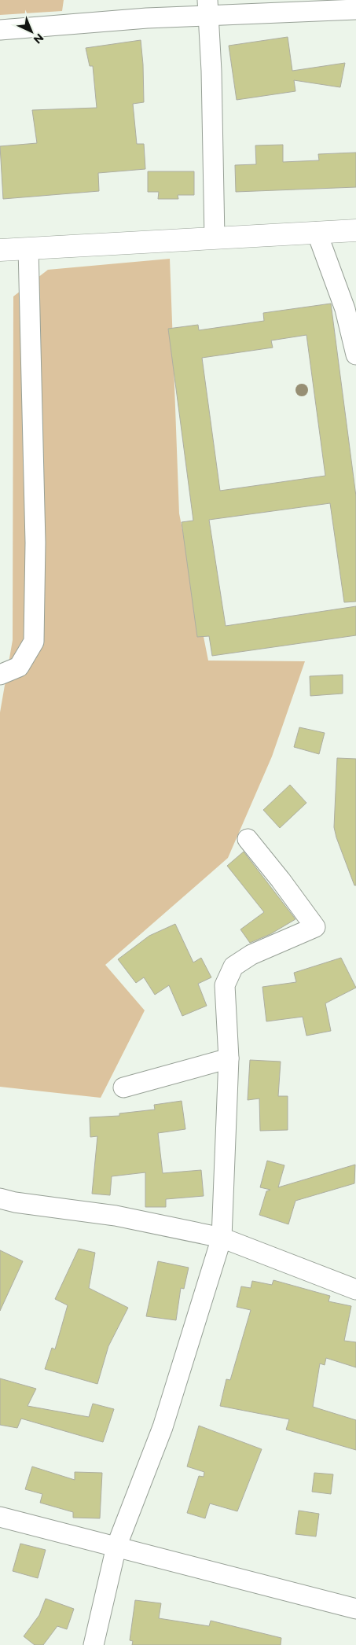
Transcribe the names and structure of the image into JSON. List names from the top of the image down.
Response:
{
  "north": "bottom right"
}
